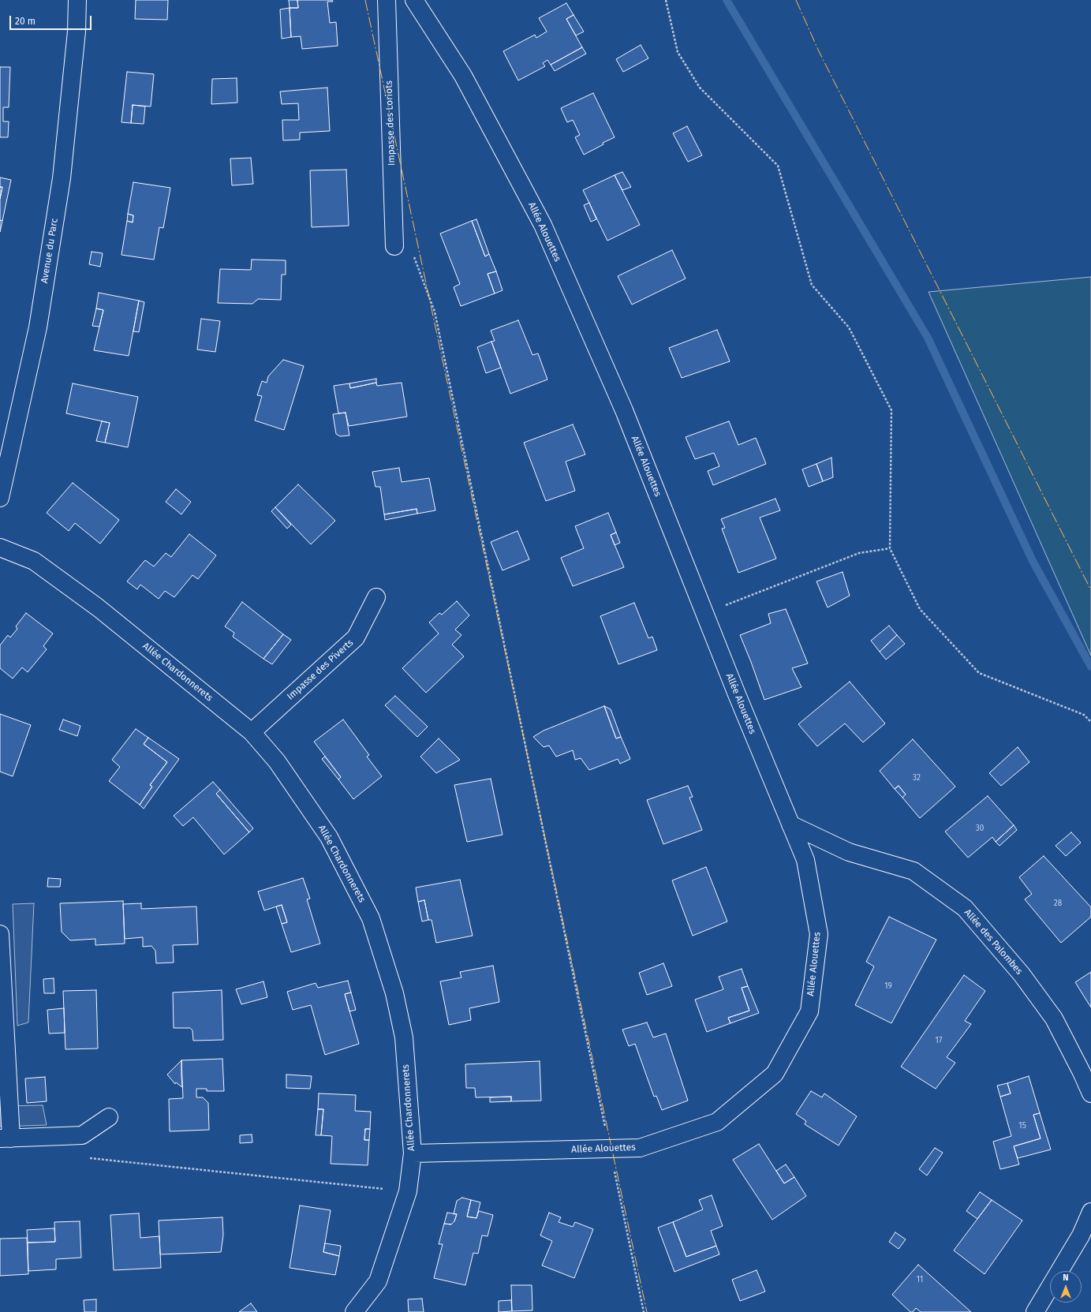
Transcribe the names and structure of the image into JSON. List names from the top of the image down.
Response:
{
  "streets": {
    "street": [
      "Impasse des Loriots",
      "Allée Alouettes",
      "Avenue du Parc",
      "Impasse des Piverts",
      "Allée Chardonnerets",
      "Allée des Palombes"
    ]
  },
  "crossings": [
    ["Allée Alouettes", "Allée Chardonnerets"],
    ["Allée Alouettes", "Allée des Palombes"],
    ["Impasse des Piverts", "Allée Chardonnerets"]
  ],
  "house_numbers": [
    "32",
    "30",
    "28",
    "19",
    "17",
    "15",
    "11"
  ],
  "scale_bar": "20 m",
  "north": "top"
}
